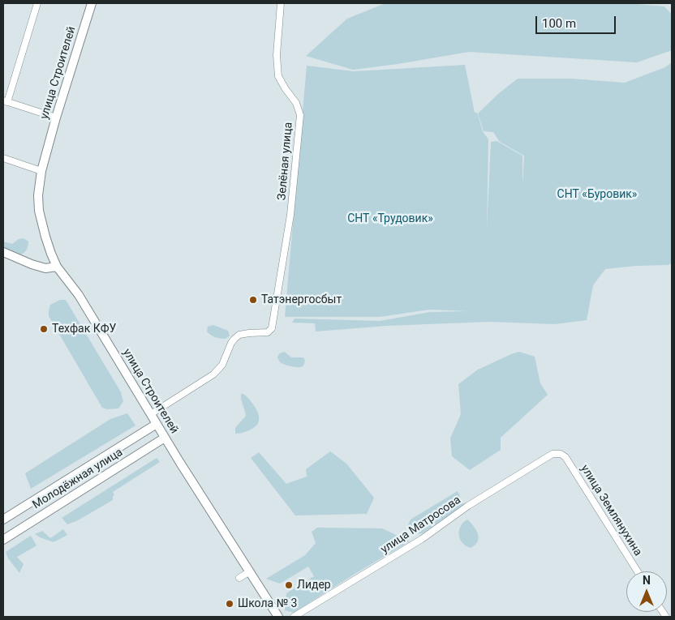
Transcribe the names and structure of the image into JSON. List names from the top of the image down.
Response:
{
  "streets": {
    "street": [
      "улица Строителей",
      "Зелёная улица",
      "Молодёжная улица",
      "улица Землянухина",
      "улица Матросова"
    ]
  },
  "crossings": [
    ["улица Строителей", "Зелёная улица"],
    ["улица Строителей", "Молодёжная улица"],
    ["улица Землянухина", "улица Матросова"]
  ],
  "parks": ["СНТ «Буровик»", "СНТ «Трудовик»"],
  "places": [
    "Татэнергосбыт",
    "Техфак КФУ",
    "Лидер",
    "Школа № 3"
  ],
  "scale_bar": "100 m",
  "north": "top"
}
